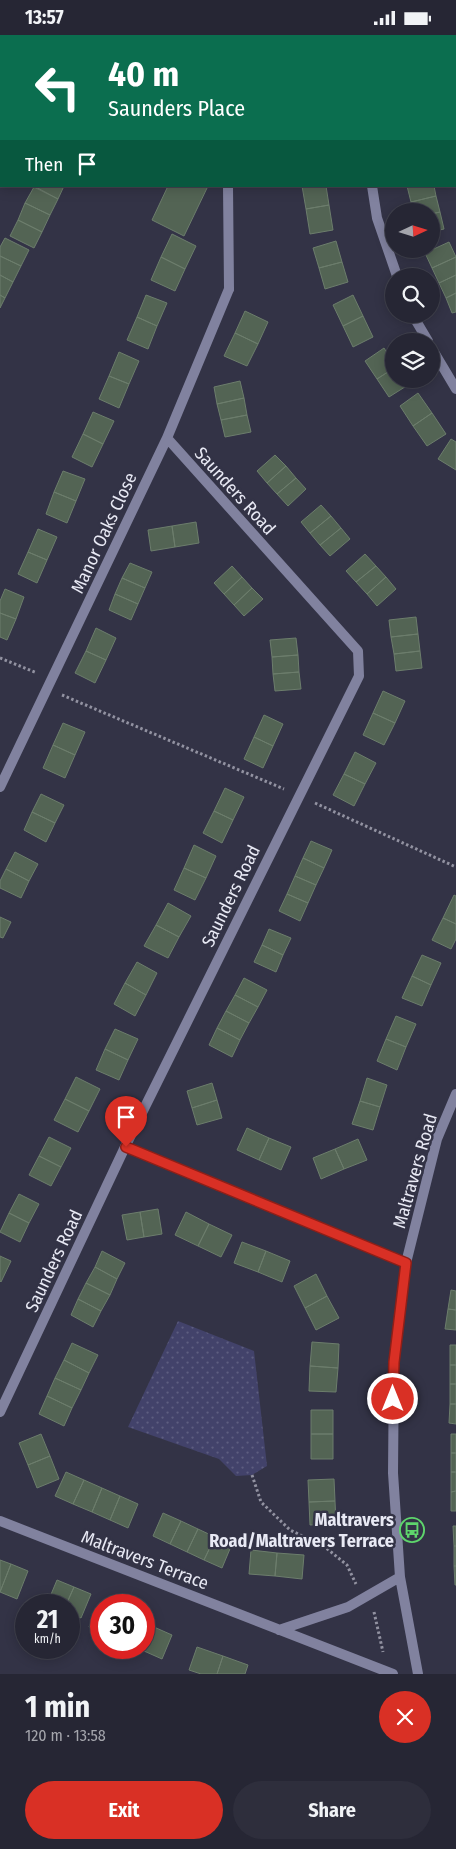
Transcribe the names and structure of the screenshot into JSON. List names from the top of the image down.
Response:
{
  "streets": {
    "street": [
      "Saunders Road",
      "Manor Oaks Close",
      "Maltravers Road",
      "Maltravers Terrace"
    ]
  },
  "crossings": [
    ["Saunders Road", "Manor Oaks Close"]
  ],
  "places": {
    "bus stop": ["Maltravers Road/Maltravers Terrace"]
  },
  "north": "right",
  "page": {
    "status": "13:57",
    "turn": ["40 m", "Saunders Place"],
    "then": "Then",
    "speed": "21 km/h",
    "limit": "30",
    "heading": ["1 min", "120 m · 13:58"],
    "buttons": ["Exit", "Share"]
  }
}
